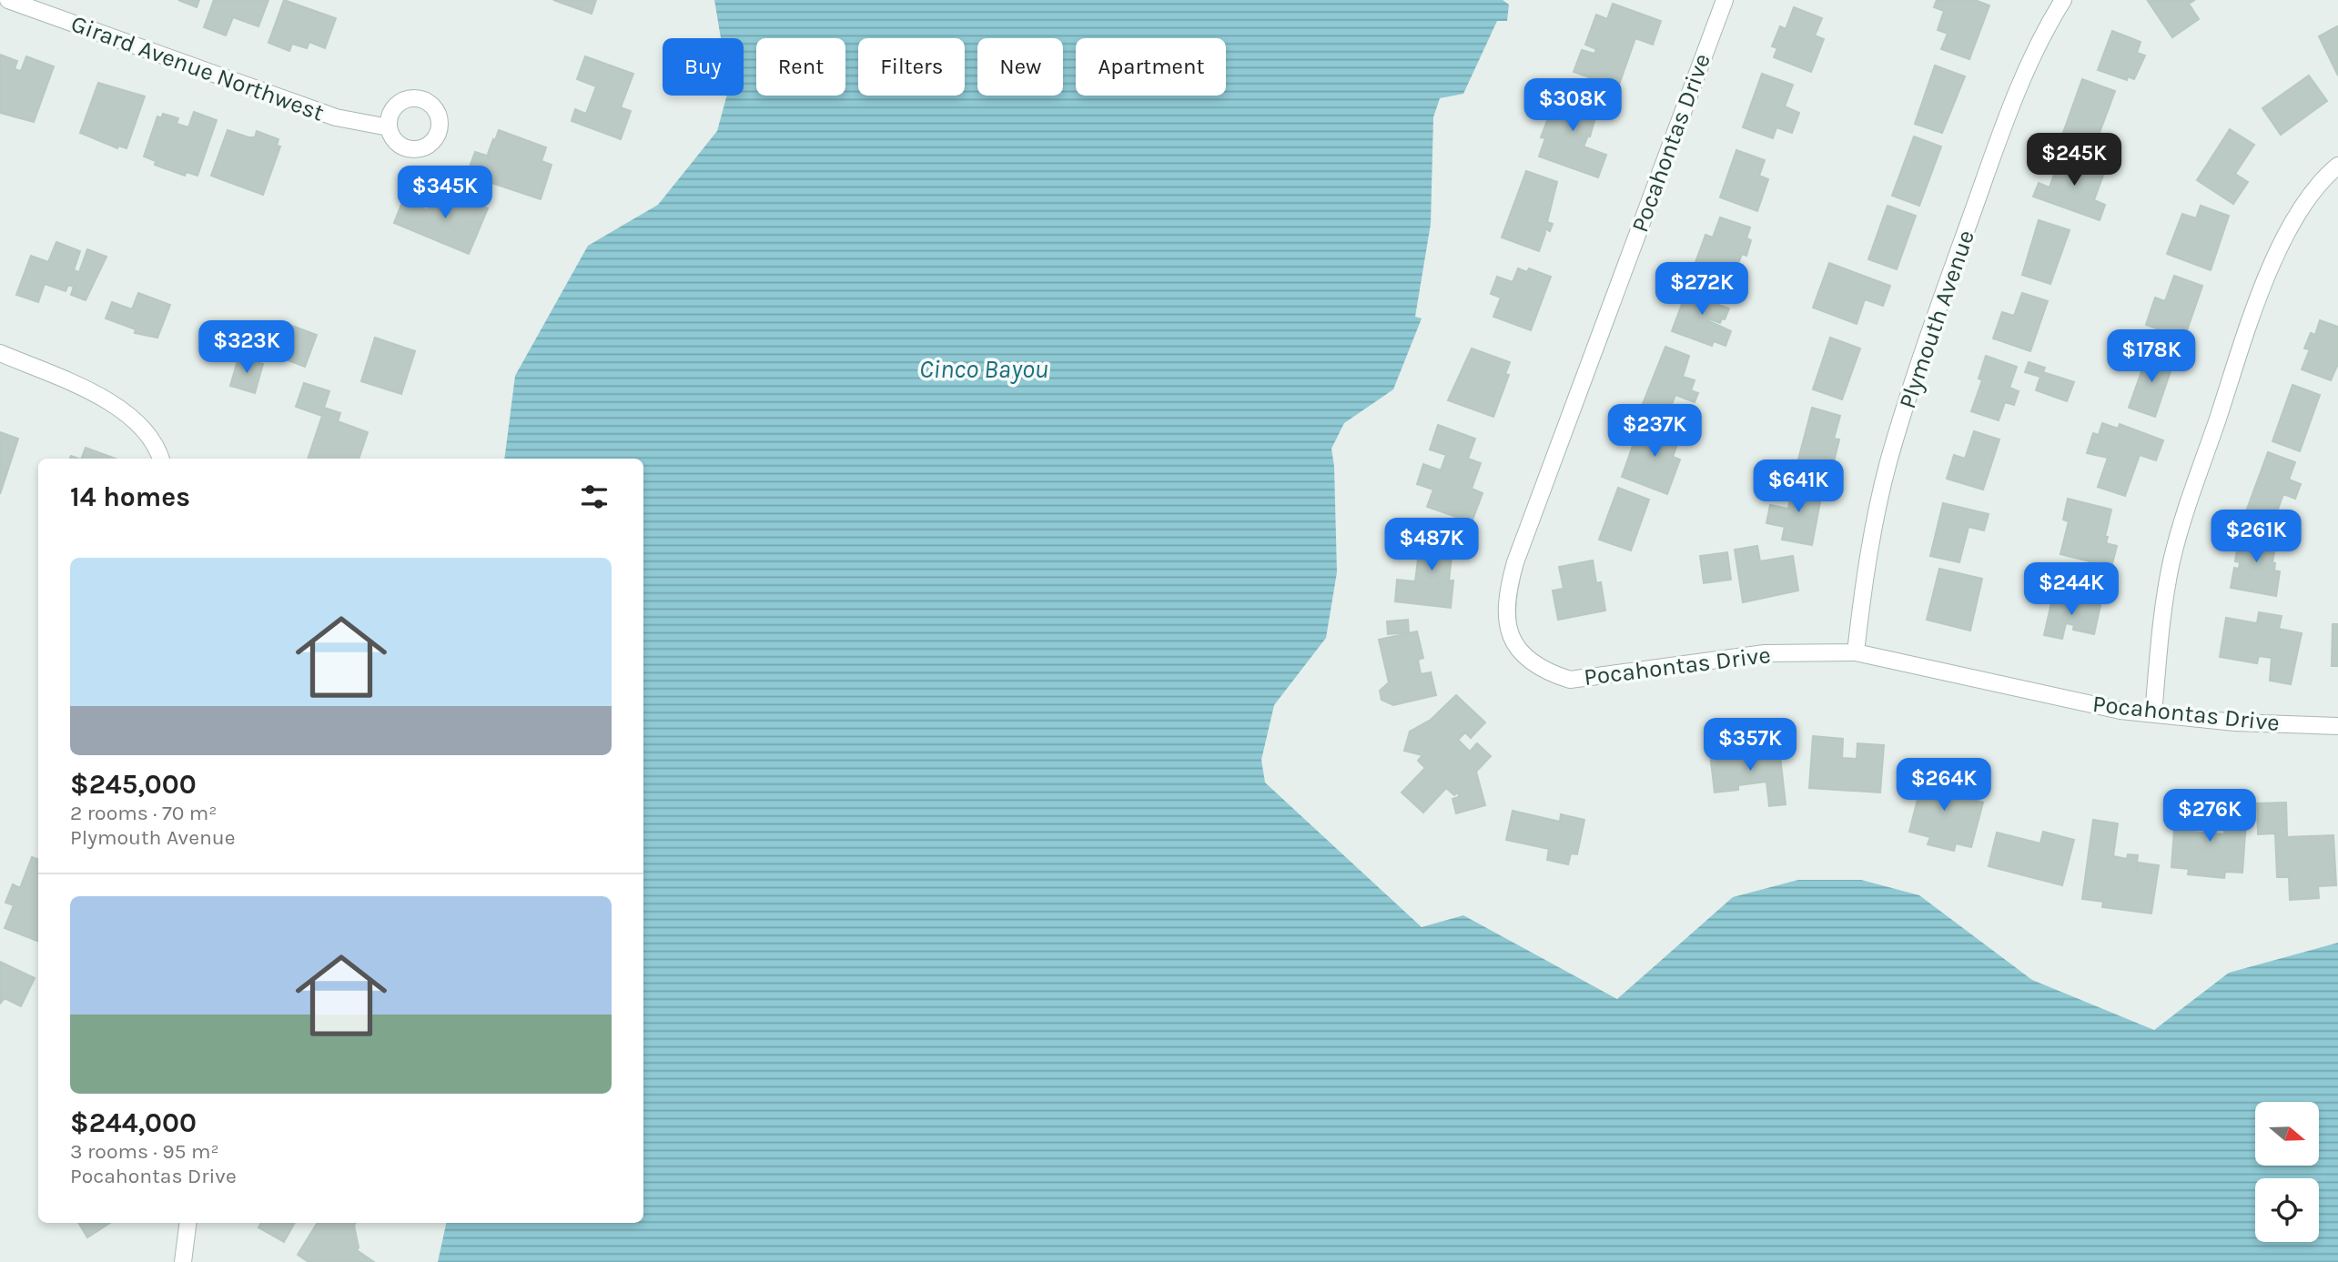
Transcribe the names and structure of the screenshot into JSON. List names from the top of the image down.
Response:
{
  "streets": {
    "street": ["Girard Avenue Northwest", "Pocahontas Drive", "Plymouth Avenue"]
  },
  "crossings": [
    ["Pocahontas Drive", "Plymouth Avenue"]
  ],
  "water": ["Cinco Bayou"],
  "north": "right",
  "page": {
    "chip": [
      "Buy",
      "Rent",
      "Filters",
      "New",
      "Apartment"
    ],
    "price": [
      "$308K",
      "$245K",
      "$345K",
      "$272K",
      "$323K",
      "$178K",
      "$237K",
      "$641K",
      "$261K",
      "$487K",
      "$244K",
      "$357K",
      "$264K",
      "$276K"
    ],
    "heading": "14 homes",
    "list": [
      {
        "name": "$245,000",
        "note": "2 rooms · 70 m² · Plymouth Avenue"
      },
      {
        "name": "$244,000",
        "note": "3 rooms · 95 m² · Pocahontas Drive"
      }
    ]
  }
}
